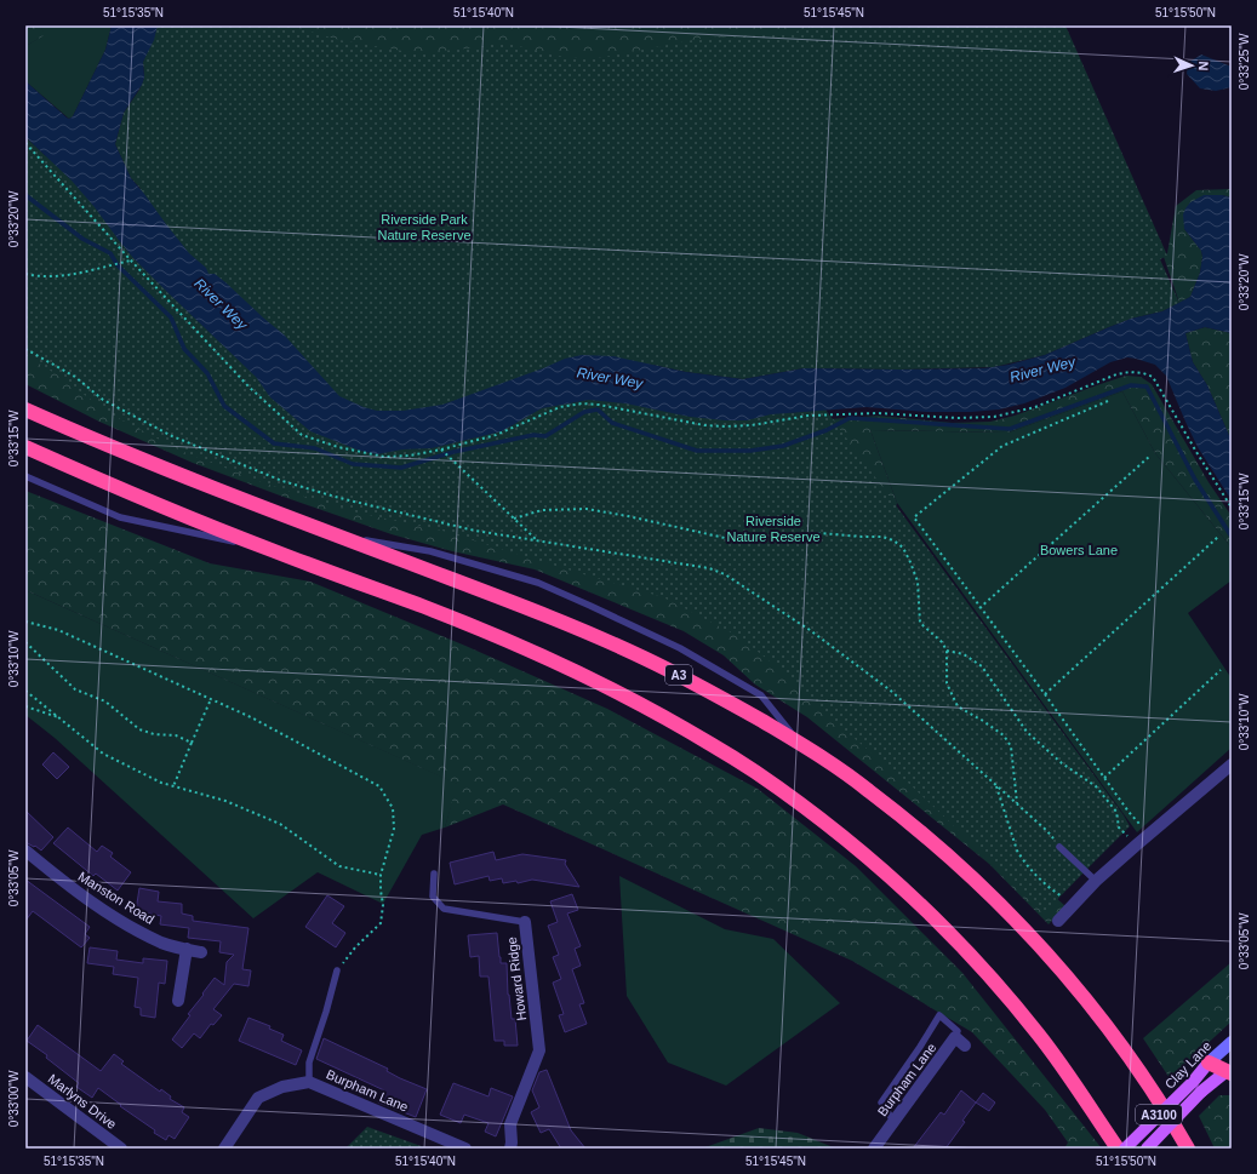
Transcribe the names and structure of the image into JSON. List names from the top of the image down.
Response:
{
  "streets": {
    "highway": ["A3"],
    "main road": ["Clay Lane", "A3100"],
    "street": [
      "Manston Road",
      "Howard Ridge",
      "Burpham Lane",
      "Marlyns Drive"
    ]
  },
  "water": ["River Wey"],
  "parks": ["Riverside Park Nature Reserve", "Riverside Nature Reserve", "Bowers Lane"],
  "north": "right",
  "coordinates": [
    "51°15'35\"N",
    "51°15'40\"N",
    "51°15'45\"N",
    "51°15'50\"N",
    "0°33'25\"W",
    "0°33'20\"W",
    "0°33'15\"W",
    "0°33'10\"W",
    "0°33'05\"W",
    "0°33'00\"W"
  ]
}
